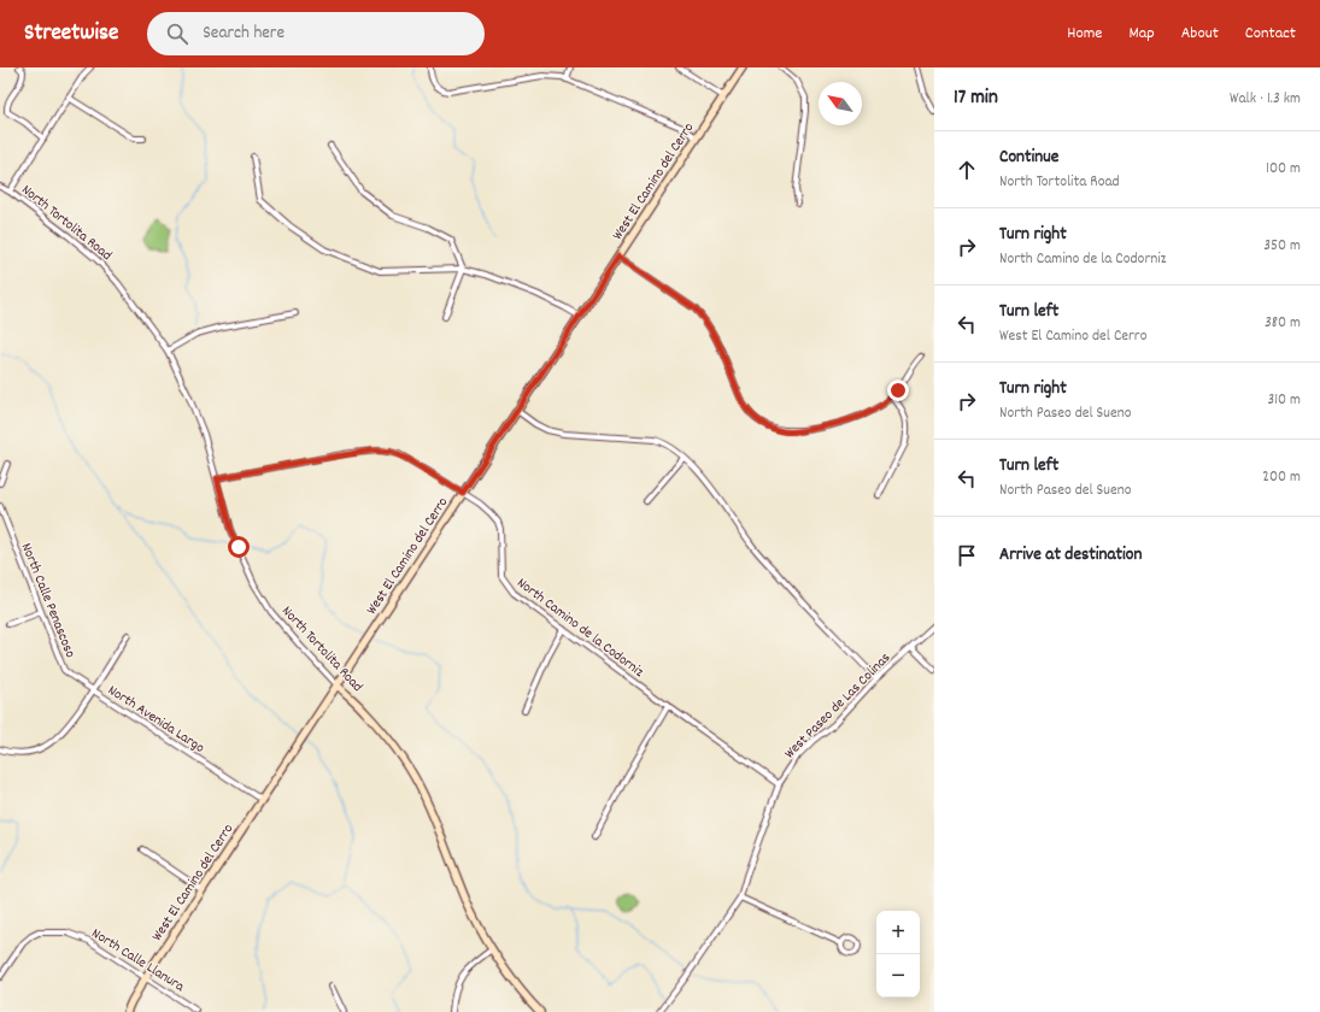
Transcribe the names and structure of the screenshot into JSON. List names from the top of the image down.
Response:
{
  "streets": {
    "street": [
      "West El Camino del Cerro",
      "North Tortolita Road",
      "North Calle Penascoso",
      "North Camino de la Codorniz",
      "West Paseo de Las Colinas",
      "North Avenida Largo",
      "North Calle Llanura"
    ]
  },
  "crossings": [
    ["West El Camino del Cerro", "North Tortolita Road"],
    ["West El Camino del Cerro", "North Camino de la Codorniz"],
    ["West El Camino del Cerro", "North Avenida Largo"],
    ["West El Camino del Cerro", "North Calle Llanura"],
    ["North Tortolita Road", "North Camino de la Codorniz"],
    ["North Calle Penascoso", "North Avenida Largo"],
    ["North Camino de la Codorniz", "West Paseo de Las Colinas"]
  ],
  "north": "top left",
  "page": {
    "header": "Streetwise",
    "search": "Search here",
    "nav": [
      "Home",
      "Map",
      "About",
      "Contact"
    ],
    "heading": ["17 min", "Walk · 1.3 km"],
    "list": [
      ["Continue", "North Tortolita Road", "100 m"],
      ["Turn right", "North Camino de la Codorniz", "350 m"],
      ["Turn left", "West El Camino del Cerro", "380 m"],
      ["Turn right", "North Paseo del Sueno", "310 m"],
      ["Turn left", "North Paseo del Sueno", "200 m"],
      "Arrive at destination"
    ],
    "map_buttons": ["+", "−"]
  }
}
